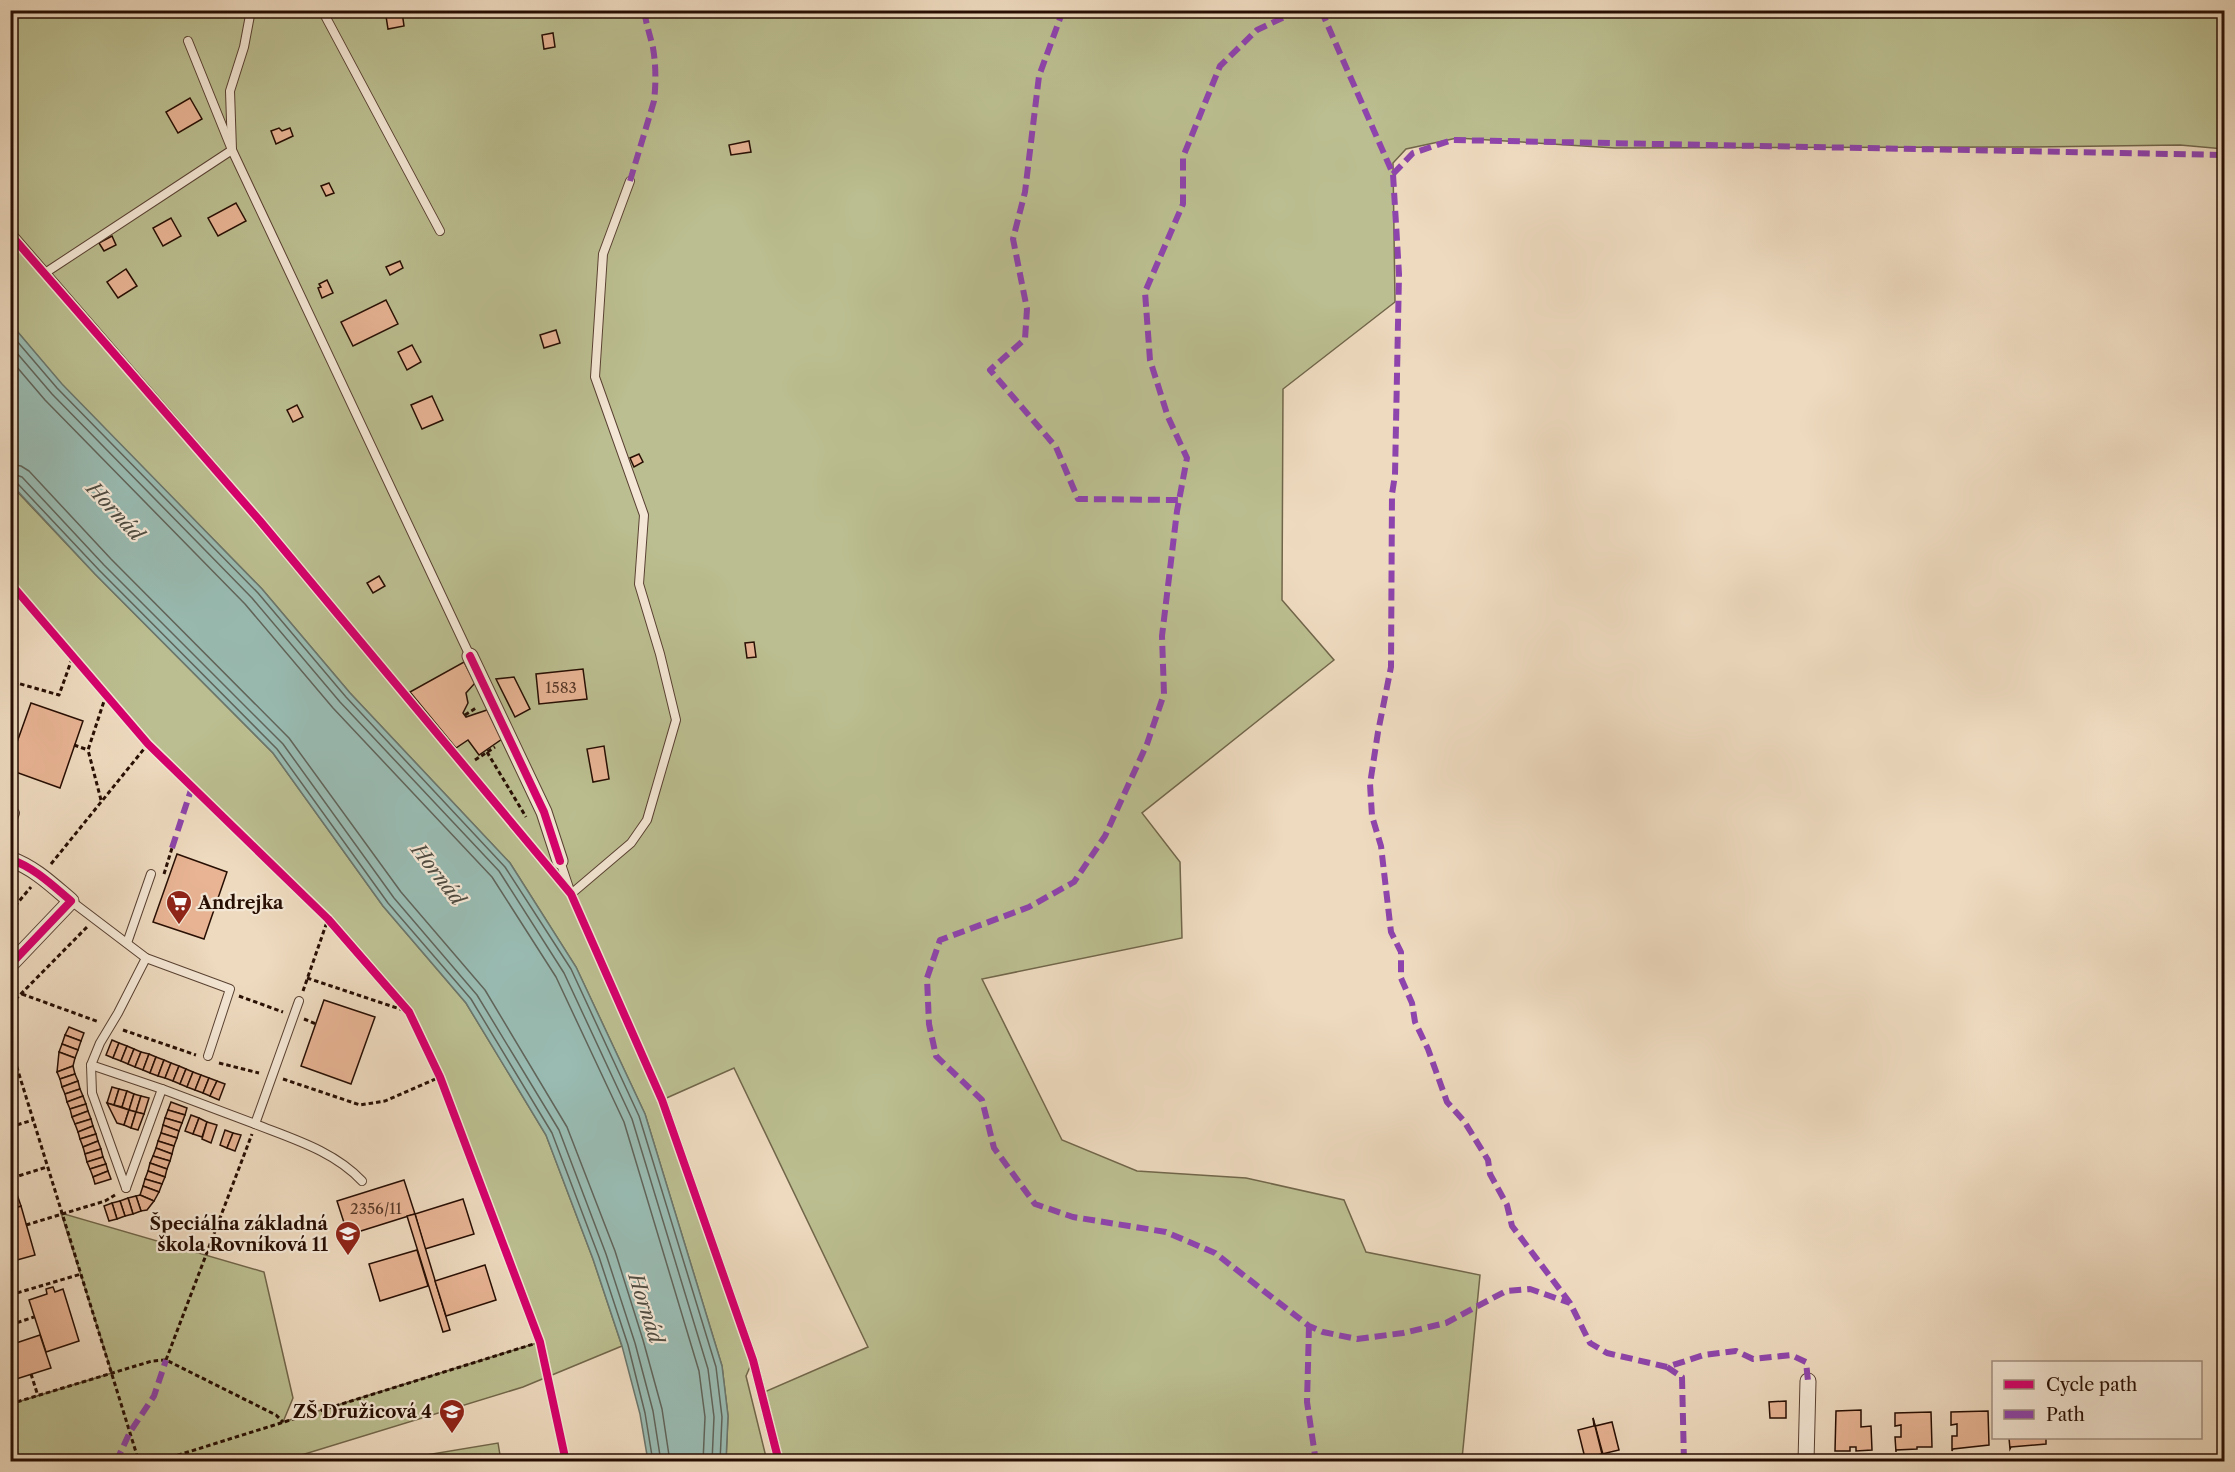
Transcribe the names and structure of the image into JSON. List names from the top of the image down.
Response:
{
  "water": ["Hornád"],
  "places": {
    "supermarket": ["Andrejka"],
    "school or university": ["Špeciálna základná škola Rovníková 11", "ZŠ Družicová 4"]
  },
  "house_numbers": ["1583", "2356/11"],
  "legend": ["Cycle path", "Path"]
}
